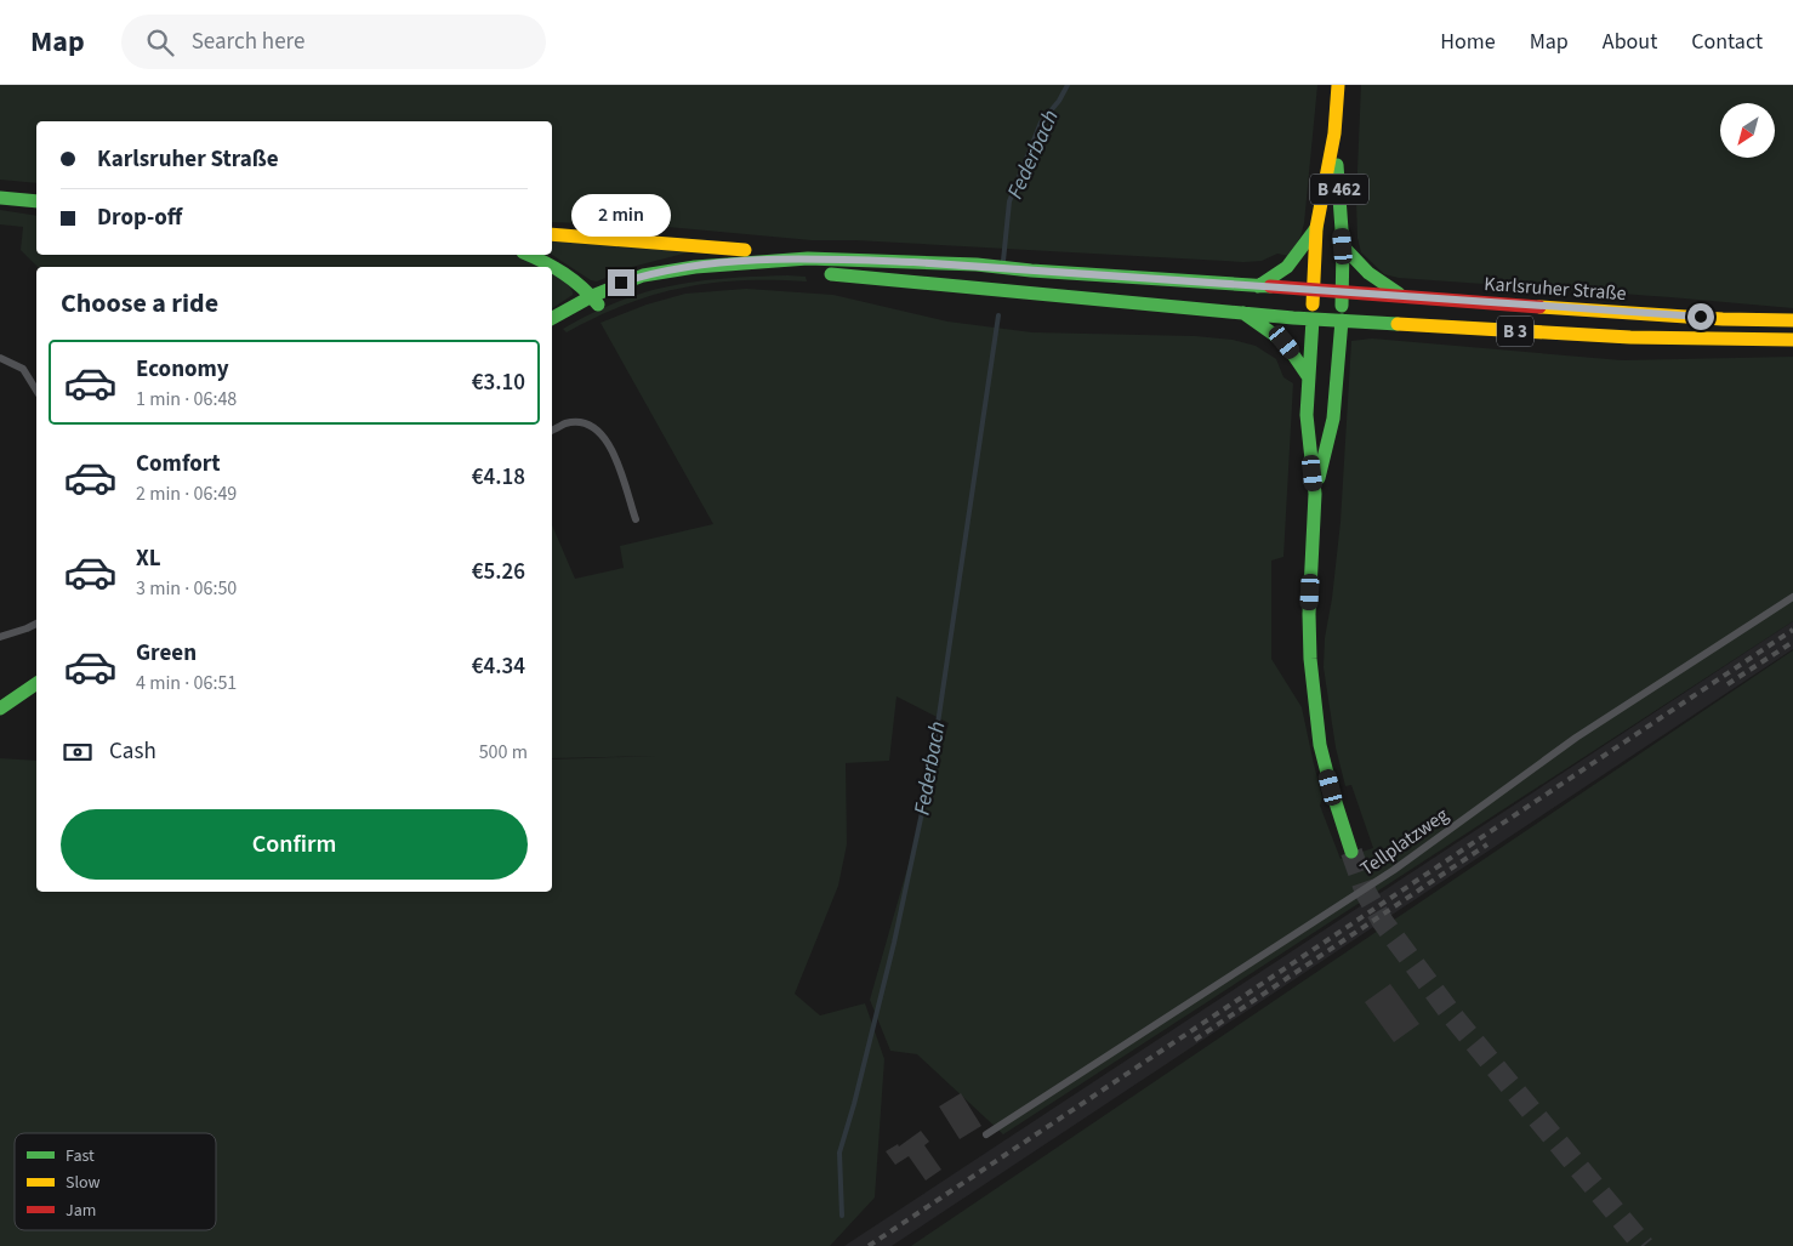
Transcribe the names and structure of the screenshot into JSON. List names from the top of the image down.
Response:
{
  "streets": {
    "main road": ["B 462", "Karlsruher Straße", "B 3"],
    "lane": ["Tellplatzweg"]
  },
  "crossings": [
    ["B 462", "Karlsruher Straße"],
    ["B 462", "B 3"],
    ["Karlsruher Straße", "B 3"]
  ],
  "water": ["Federbach"],
  "legend": ["Fast", "Slow", "Jam"],
  "north": "bottom left",
  "page": {
    "header": "Map",
    "search": "Search here",
    "nav": [
      "Home",
      "Map",
      "About",
      "Contact"
    ],
    "banner": ["Karlsruher Straße", "Drop-off"],
    "bubble": "2 min",
    "heading": "Choose a ride",
    "list": [
      {
        "name": "Economy",
        "note": "1 min · 06:48",
        "value": "€3.10"
      },
      {
        "name": "Comfort",
        "note": "2 min · 06:49",
        "value": "€4.18"
      },
      {
        "name": "XL",
        "note": "3 min · 06:50",
        "value": "€5.26"
      },
      {
        "name": "Green",
        "note": "4 min · 06:51",
        "value": "€4.34"
      }
    ],
    "pay": ["Cash", "500 m"],
    "buttons": "Confirm"
  }
}
